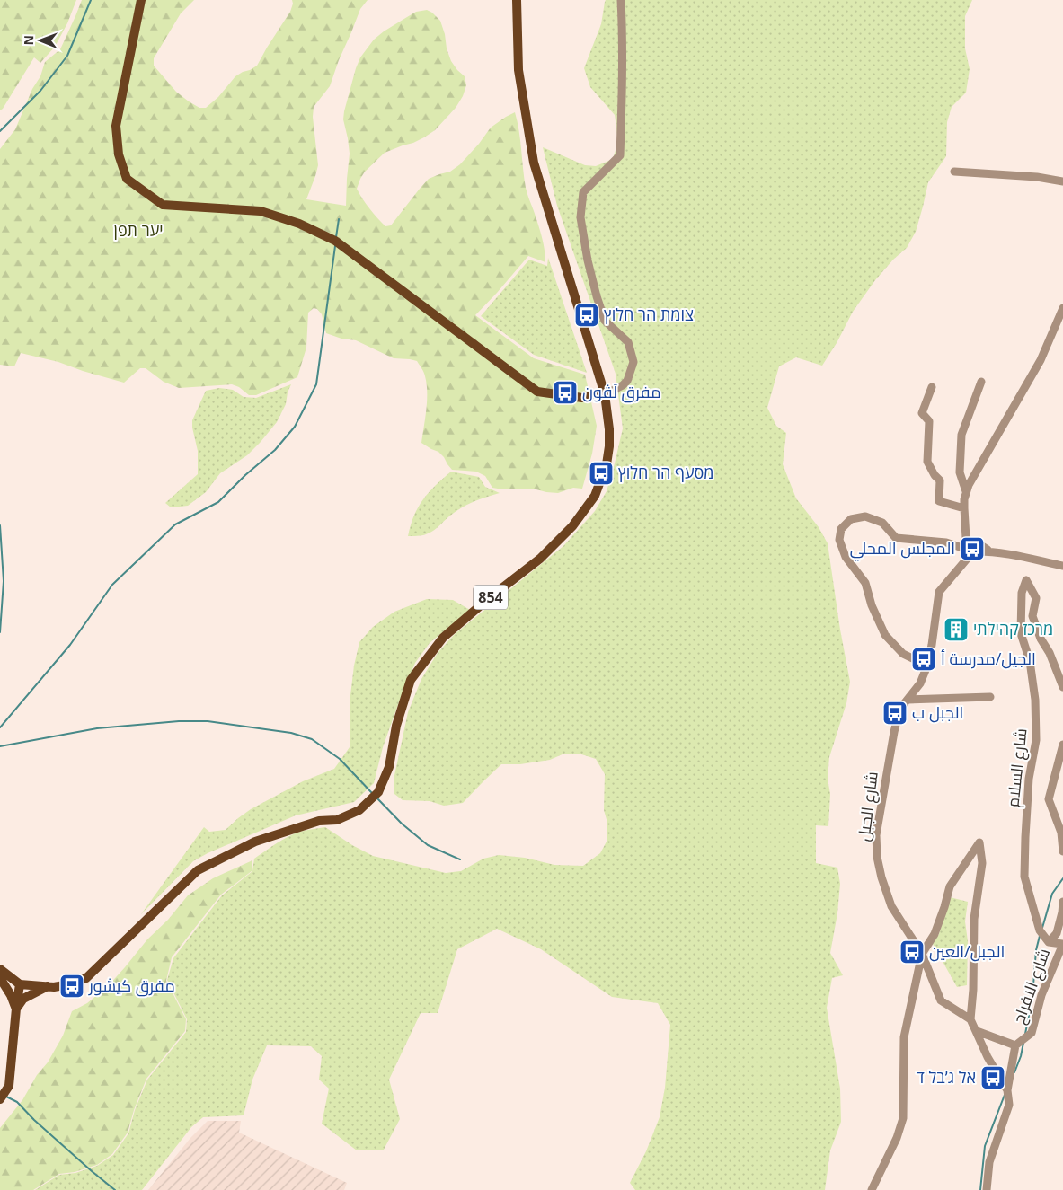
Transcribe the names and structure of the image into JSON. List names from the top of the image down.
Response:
{
  "streets": {
    "main road": ["854"],
    "street": ["شارع السلام", "شارع الجبل", "شارع الافراح"]
  },
  "crossings": [
    ["شارع الجبل", "شارع الافراح"]
  ],
  "parks": ["יער תפן"],
  "places": {
    "bus stop": [
      "צומת הר חלוץ",
      "مفرق لَڤون",
      "מסעף הר חלוץ",
      "المجلس المحلي",
      "الجيل/مدرسة أ",
      "الجبل ب",
      "الجبل/العين",
      "مفرق كيشور",
      "אל ג׳בל ד"
    ],
    "building": ["מרכז קהילתי"]
  },
  "north": "left"
}
